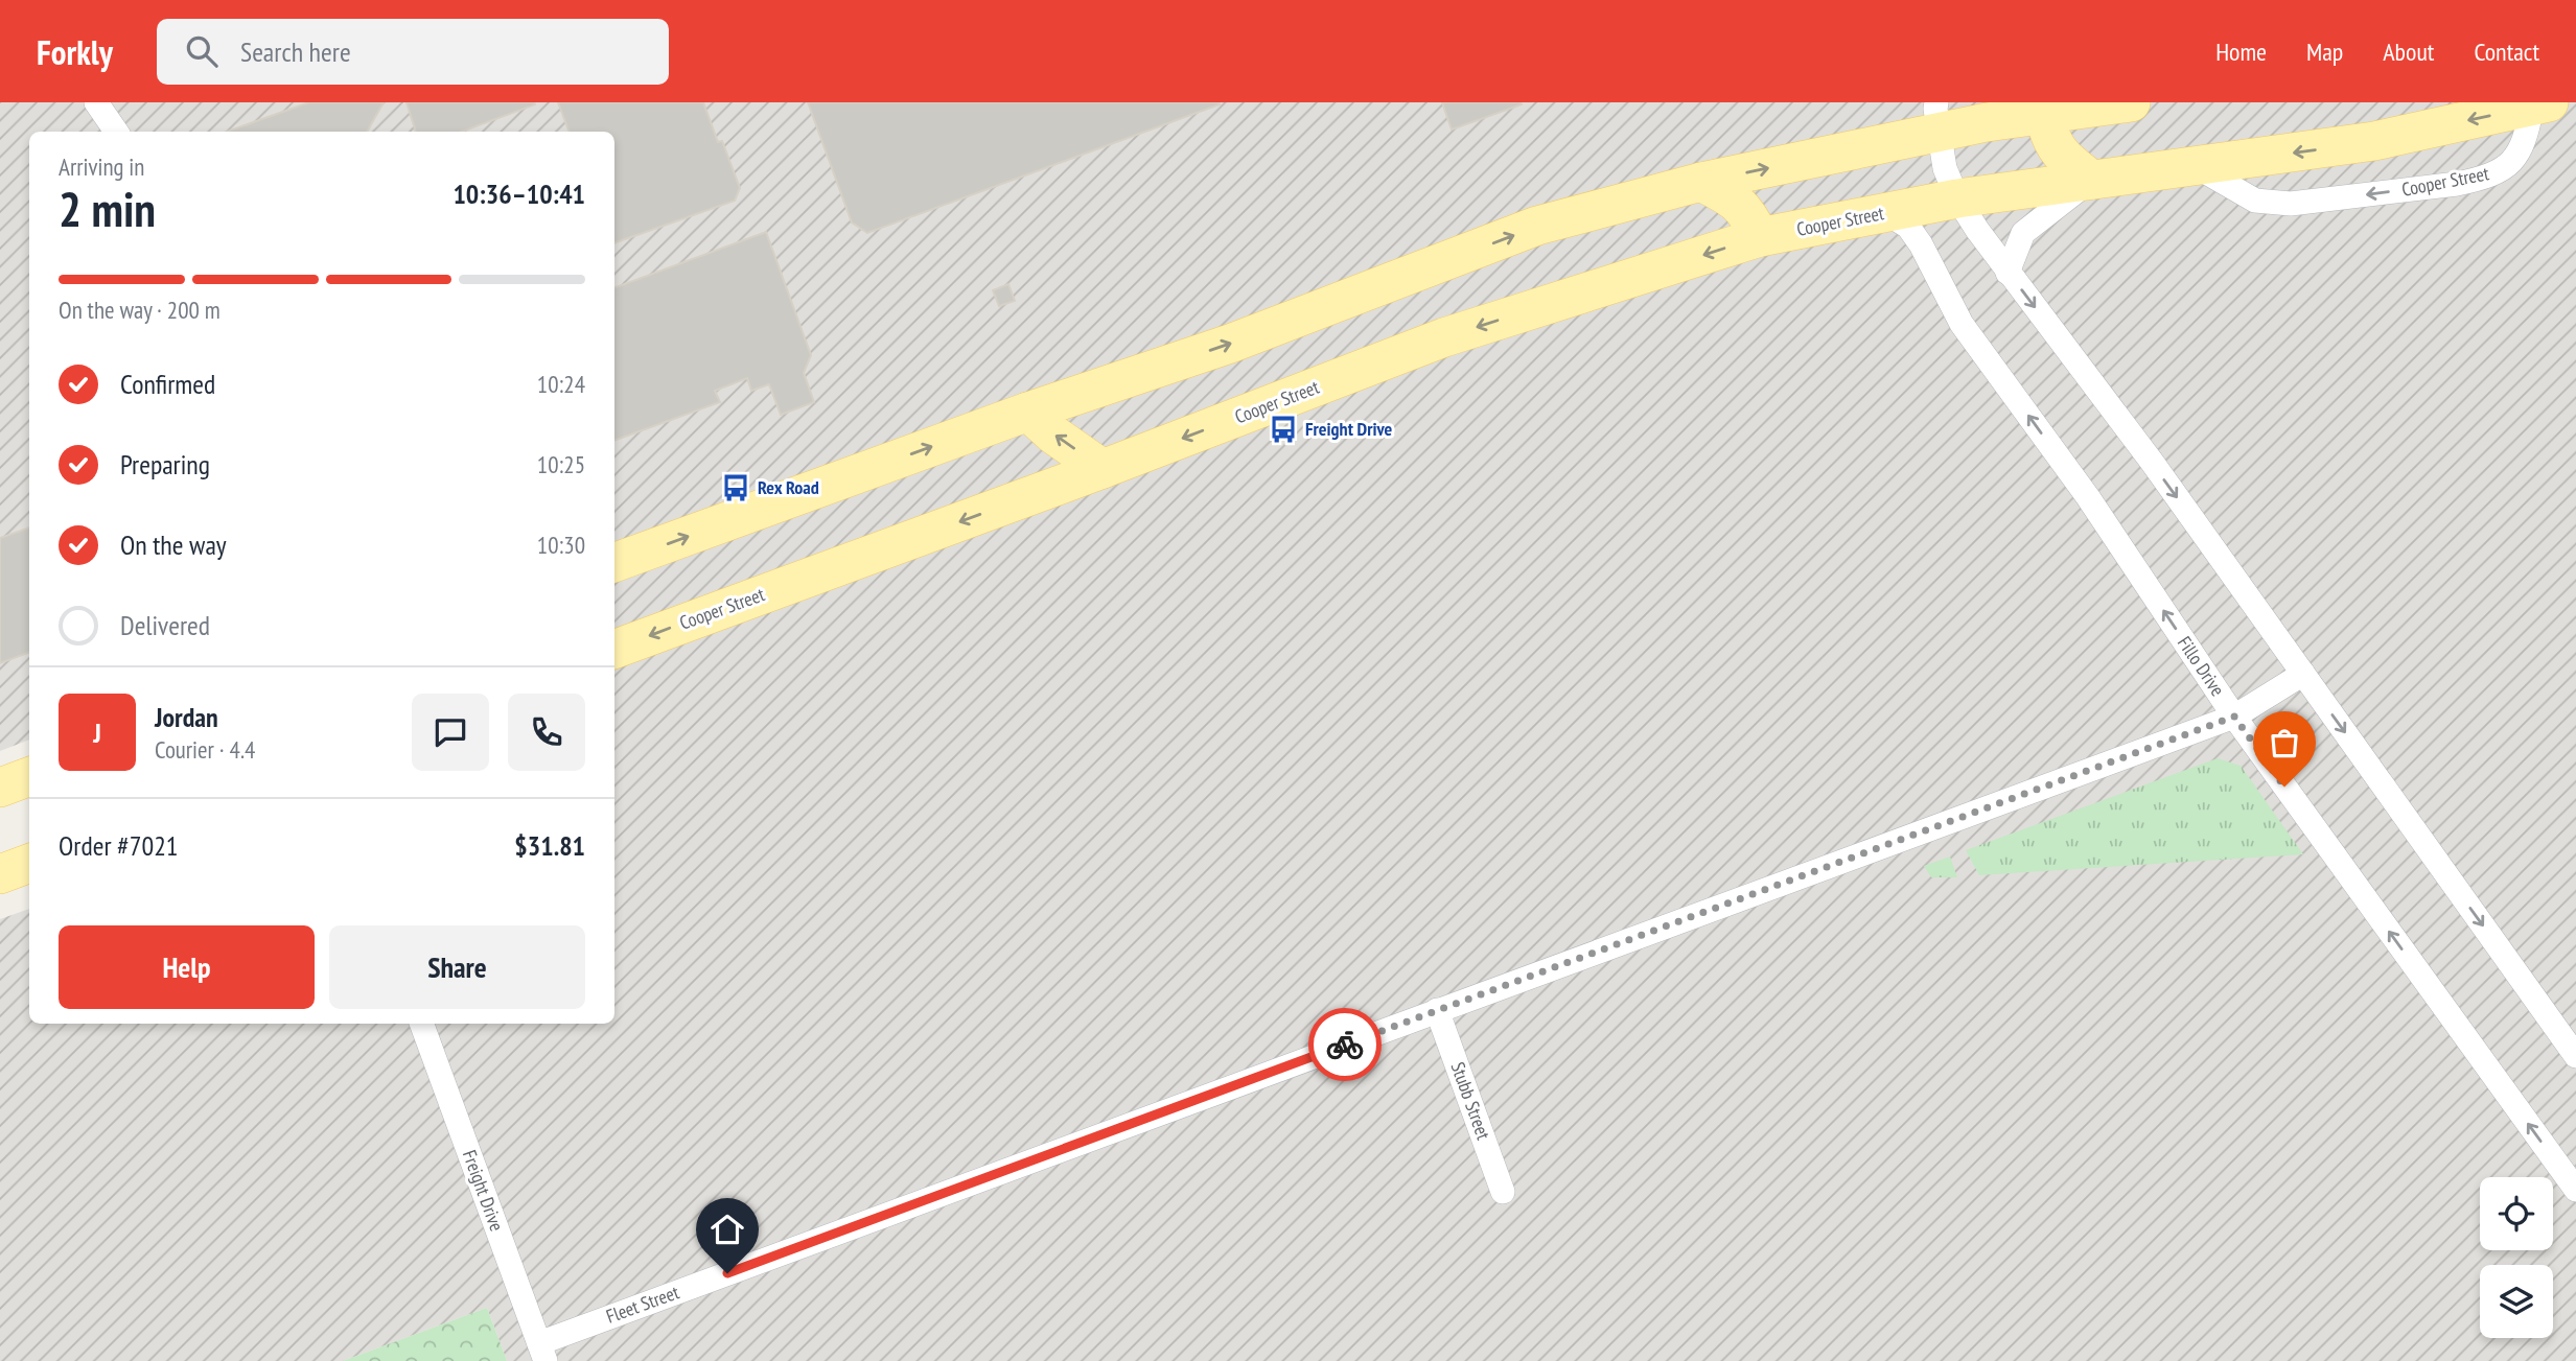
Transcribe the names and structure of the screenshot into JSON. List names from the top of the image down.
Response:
{
  "streets": {
    "main road": ["Cooper Street"],
    "street": [
      "Fillo Drive",
      "Stubb Street",
      "Freight Drive",
      "Fleet Street"
    ]
  },
  "crossings": [
    ["Cooper Street", "Fillo Drive"],
    ["Fillo Drive", "Fleet Street"],
    ["Stubb Street", "Fleet Street"],
    ["Freight Drive", "Fleet Street"]
  ],
  "places": {
    "bus stop": ["Freight Drive", "Rex Road"]
  },
  "page": {
    "header": "Forkly",
    "search": "Search here",
    "nav": [
      "Home",
      "Map",
      "About",
      "Contact"
    ],
    "heading": ["2 min", "Arriving in", "10:36–10:41"],
    "panel": [
      "Jordan",
      "Courier · 4.4",
      "Order #7021",
      "$31.81"
    ],
    "bar": "On the way · 200 m",
    "list": [
      ["Confirmed", "10:24"],
      ["Preparing", "10:25"],
      ["On the way", "10:30"],
      "Delivered"
    ],
    "round": "J",
    "buttons": ["Help", "Share"]
  }
}
